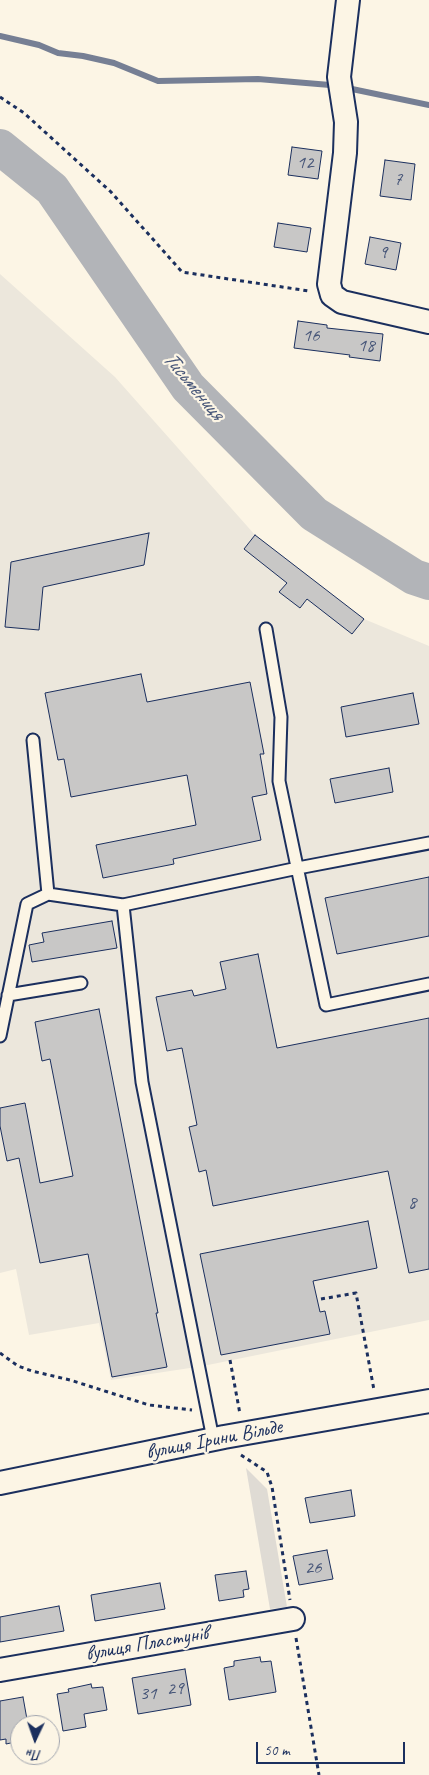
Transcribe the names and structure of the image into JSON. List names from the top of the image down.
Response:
{
  "streets": {
    "street": ["вулиця Ірини Вільде", "вулиця Пластунів"]
  },
  "water": ["Тисьмениця"],
  "house_numbers": [
    "12",
    "7",
    "9",
    "16",
    "18",
    "8",
    "26",
    "29",
    "31"
  ],
  "scale_bar": "50 m",
  "north": "bottom"
}
